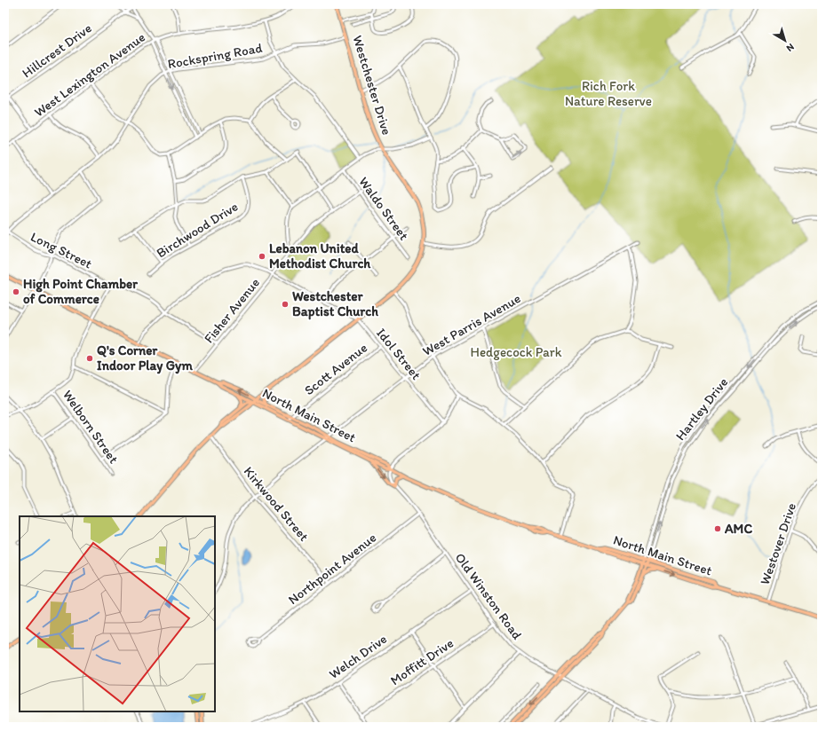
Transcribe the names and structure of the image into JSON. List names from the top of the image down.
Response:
{
  "streets": {
    "main road": ["Westchester Drive", "North Main Street"],
    "street": [
      "Hillcrest Drive",
      "Rockspring Road",
      "West Lexington Avenue",
      "Waldo Street",
      "Birchwood Drive",
      "Long Street",
      "Fisher Avenue",
      "West Parris Avenue",
      "Idol Street",
      "Scott Avenue",
      "Hartley Drive",
      "Welborn Street",
      "Kirkwood Street",
      "Westover Drive",
      "Northpoint Avenue",
      "Old Winston Road",
      "Welch Drive",
      "Moffitt Drive"
    ]
  },
  "crossings": [
    ["Rockspring Road", "Westchester Drive"],
    ["Rockspring Road", "Long Street"],
    ["Westchester Drive", "Idol Street"],
    ["Westchester Drive", "North Main Street"],
    ["Waldo Street", "Fisher Avenue"],
    ["Fisher Avenue", "Idol Street"],
    ["Fisher Avenue", "North Main Street"],
    ["West Parris Avenue", "Idol Street"],
    ["West Parris Avenue", "North Main Street"],
    ["West Parris Avenue", "Kirkwood Street"],
    ["Idol Street", "Scott Avenue"],
    ["Idol Street", "North Main Street"],
    ["Scott Avenue", "North Main Street"],
    ["Hartley Drive", "North Main Street"],
    ["North Main Street", "Westover Drive"],
    ["North Main Street", "Old Winston Road"],
    ["Kirkwood Street", "Northpoint Avenue"],
    ["Northpoint Avenue", "Old Winston Road"],
    ["Old Winston Road", "Welch Drive"],
    ["Old Winston Road", "Moffitt Drive"]
  ],
  "parks": ["Rich Fork Nature Reserve", "Hedgecock Park"],
  "places": [
    "Lebanon United Methodist Church",
    "High Point Chamber of Commerce",
    "Westchester Baptist Church",
    "Q's Corner Indoor Play Gym",
    "AMC"
  ],
  "north": "bottom right"
}
